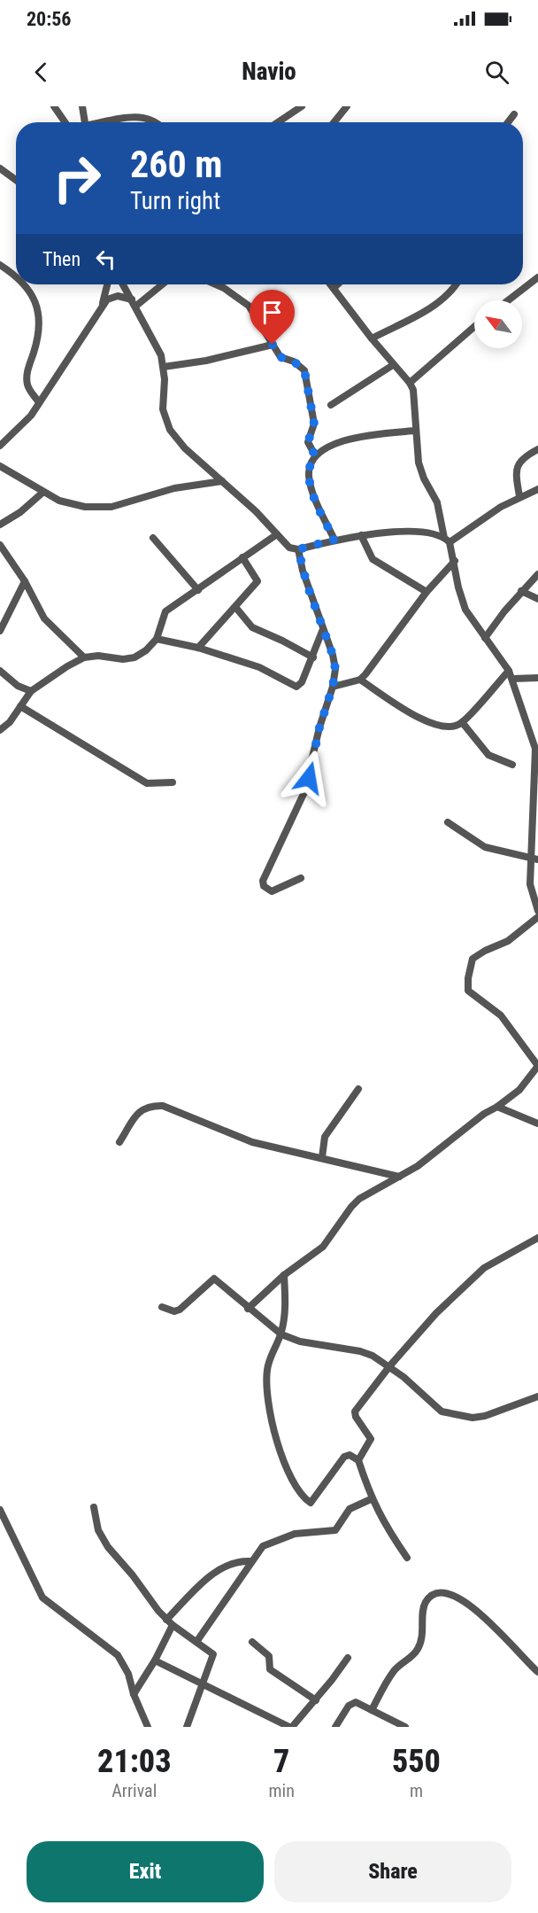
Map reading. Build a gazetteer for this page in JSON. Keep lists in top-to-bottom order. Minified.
{"north":"top left","page":{"status":"20:56","header":"Navio","turn":["260 m","Turn right"],"then":"Then","eta":["21:03","Arrival","7","min","550","m"],"buttons":["Exit","Share"]}}
